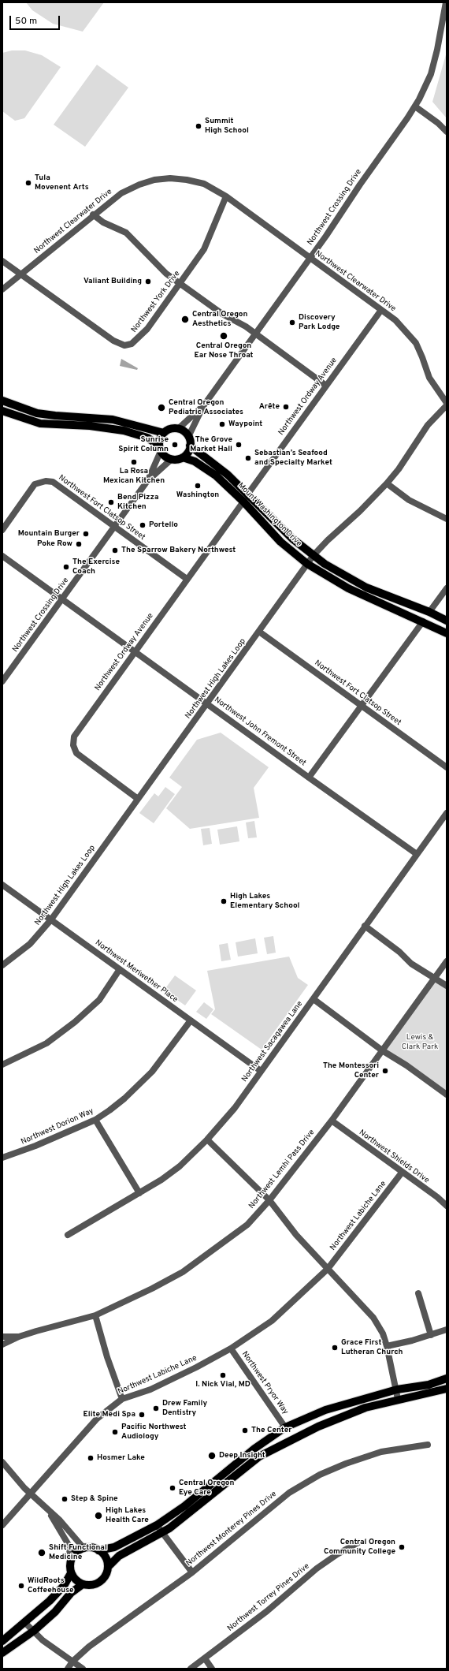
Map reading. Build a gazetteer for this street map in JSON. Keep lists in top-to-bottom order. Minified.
{"streets":{"main road":["Mount Washington Drive"],"street":["Northwest Crossing Drive","Northwest Clearwater Drive","Northwest York Drive","Northwest Ordway Avenue","Northwest Fort Clatsop Street","Northwest High Lakes Loop","Northwest John Fremont Street","Northwest Meriwether Place","Northwest Sacagawea Lane","Northwest Dorion Way","Northwest Shields Drive","Northwest Lemhi Pass Drive","Northwest Labiche Lane","Northwest Pryor Way","Northwest Monterey Pines Drive","Northwest Torrey Pines Drive"]},"crossings":[["Northwest Crossing Drive","Northwest Clearwater Drive"],["Northwest Crossing Drive","Northwest Fort Clatsop Street"],["Northwest Crossing Drive","Mount Washington Drive"],["Northwest Crossing Drive","Northwest John Fremont Street"],["Northwest Clearwater Drive","Northwest York Drive"],["Northwest Clearwater Drive","Northwest Ordway Avenue"],["Northwest Clearwater Drive","Northwest High Lakes Loop"],["Northwest Ordway Avenue","Northwest Fort Clatsop Street"],["Northwest Ordway Avenue","Mount Washington Drive"],["Northwest Ordway Avenue","Northwest High Lakes Loop"],["Northwest Ordway Avenue","Northwest John Fremont Street"],["Northwest Fort Clatsop Street","Northwest High Lakes Loop"],["Mount Washington Drive","Northwest High Lakes Loop"],["Northwest High Lakes Loop","Northwest John Fremont Street"],["Northwest High Lakes Loop","Northwest Meriwether Place"],["Northwest John Fremont Street","Northwest Sacagawea Lane"],["Northwest Meriwether Place","Northwest Sacagawea Lane"],["Northwest Meriwether Place","Northwest Dorion Way"],["Northwest Shields Drive","Northwest Lemhi Pass Drive"],["Northwest Shields Drive","Northwest Labiche Lane"],["Northwest Labiche Lane","Northwest Pryor Way"]],"parks":["Lewis & Clark Park"],"places":["Summit High School","Tula Movenent Arts","Valiant Building","Central Oregon Aesthetics","Discovery Park Lodge","Central Oregon Ear Nose Throat","Arête","Central Oregon Pediatric Associates","Waypoint","Sunrise Spirit Column","The Grove Market Hall","Sebastian’s Seafood and Specialty Market","La Rosa Mexican Kitchen","Washington","Bend Pizza Kitchen","Portello","Mountain Burger","Poke Row","The Sparrow Bakery Northwest","The Exercise Coach","High Lakes Elementary School","The Montessori Center","Grace First Lutheran Church","I. Nick Vial, MD","Drew Family Dentistry","Elite Medi Spa","The Center","Pacific Northwest Audiology","Deep Insight","Hosmer Lake","Central Oregon Eye Care","Step & Spine","High Lakes Health Care","Central Oregon Community College","Shift Functional Medicine","WildRoots Coffeehouse"],"scale_bar":"50 m"}
